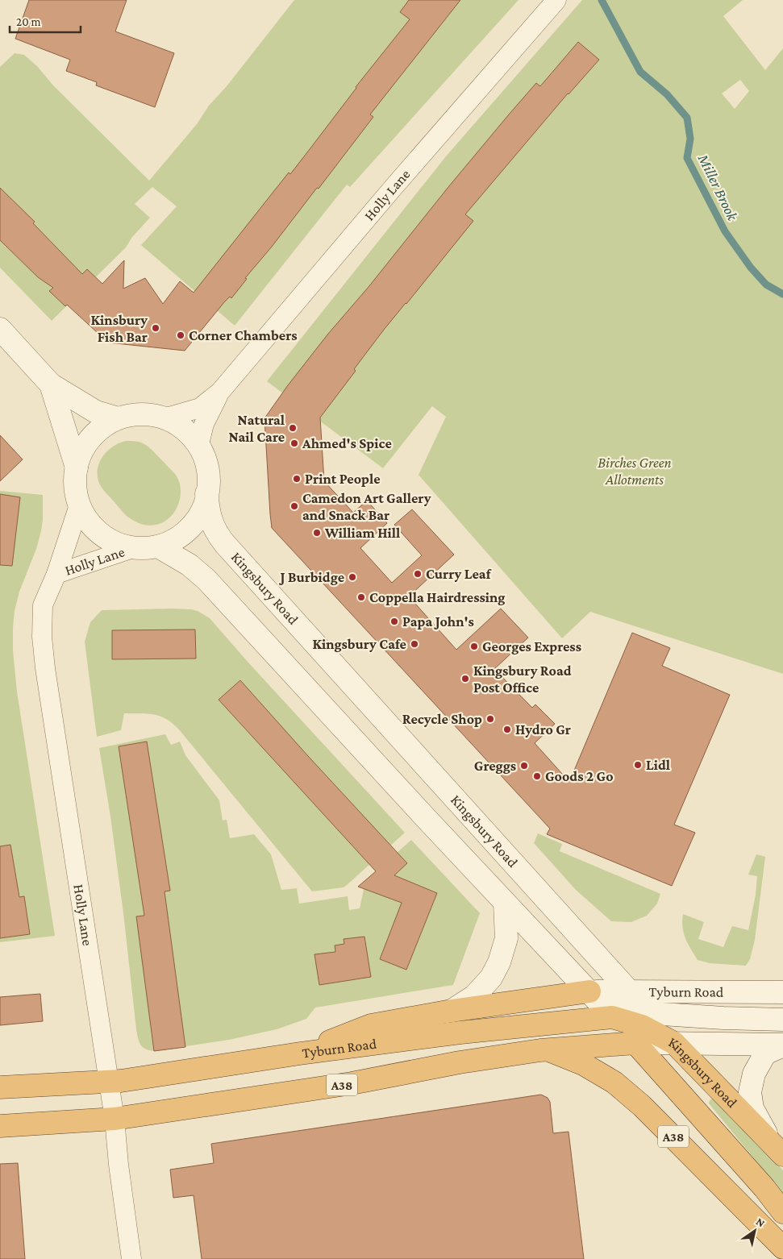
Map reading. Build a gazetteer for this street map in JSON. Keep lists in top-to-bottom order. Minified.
{"streets":{"highway":["Kingsbury Road","Tyburn Road","A38"],"street":["Holly Lane"]},"crossings":[["Holly Lane","Kingsbury Road"],["Holly Lane","Tyburn Road"],["Holly Lane","A38"],["Kingsbury Road","Tyburn Road"],["Tyburn Road","A38"]],"water":["Miller Brook"],"parks":["Birches Green Allotments"],"places":["Kinsbury Fish Bar","Corner Chambers","Natural Nail Care","Ahmed's Spice","Print People","Camedon Art Gallery and Snack Bar","William Hill","Curry Leaf","J Burbidge","Coppella Hairdressing","Papa John's","Kingsbury Cafe","Georges Express","Kingsbury Road Post Office","Recycle Shop","Hydro Gr","Lidl","Greggs","Goods 2 Go"],"scale_bar":"20 m","north":"top right"}
